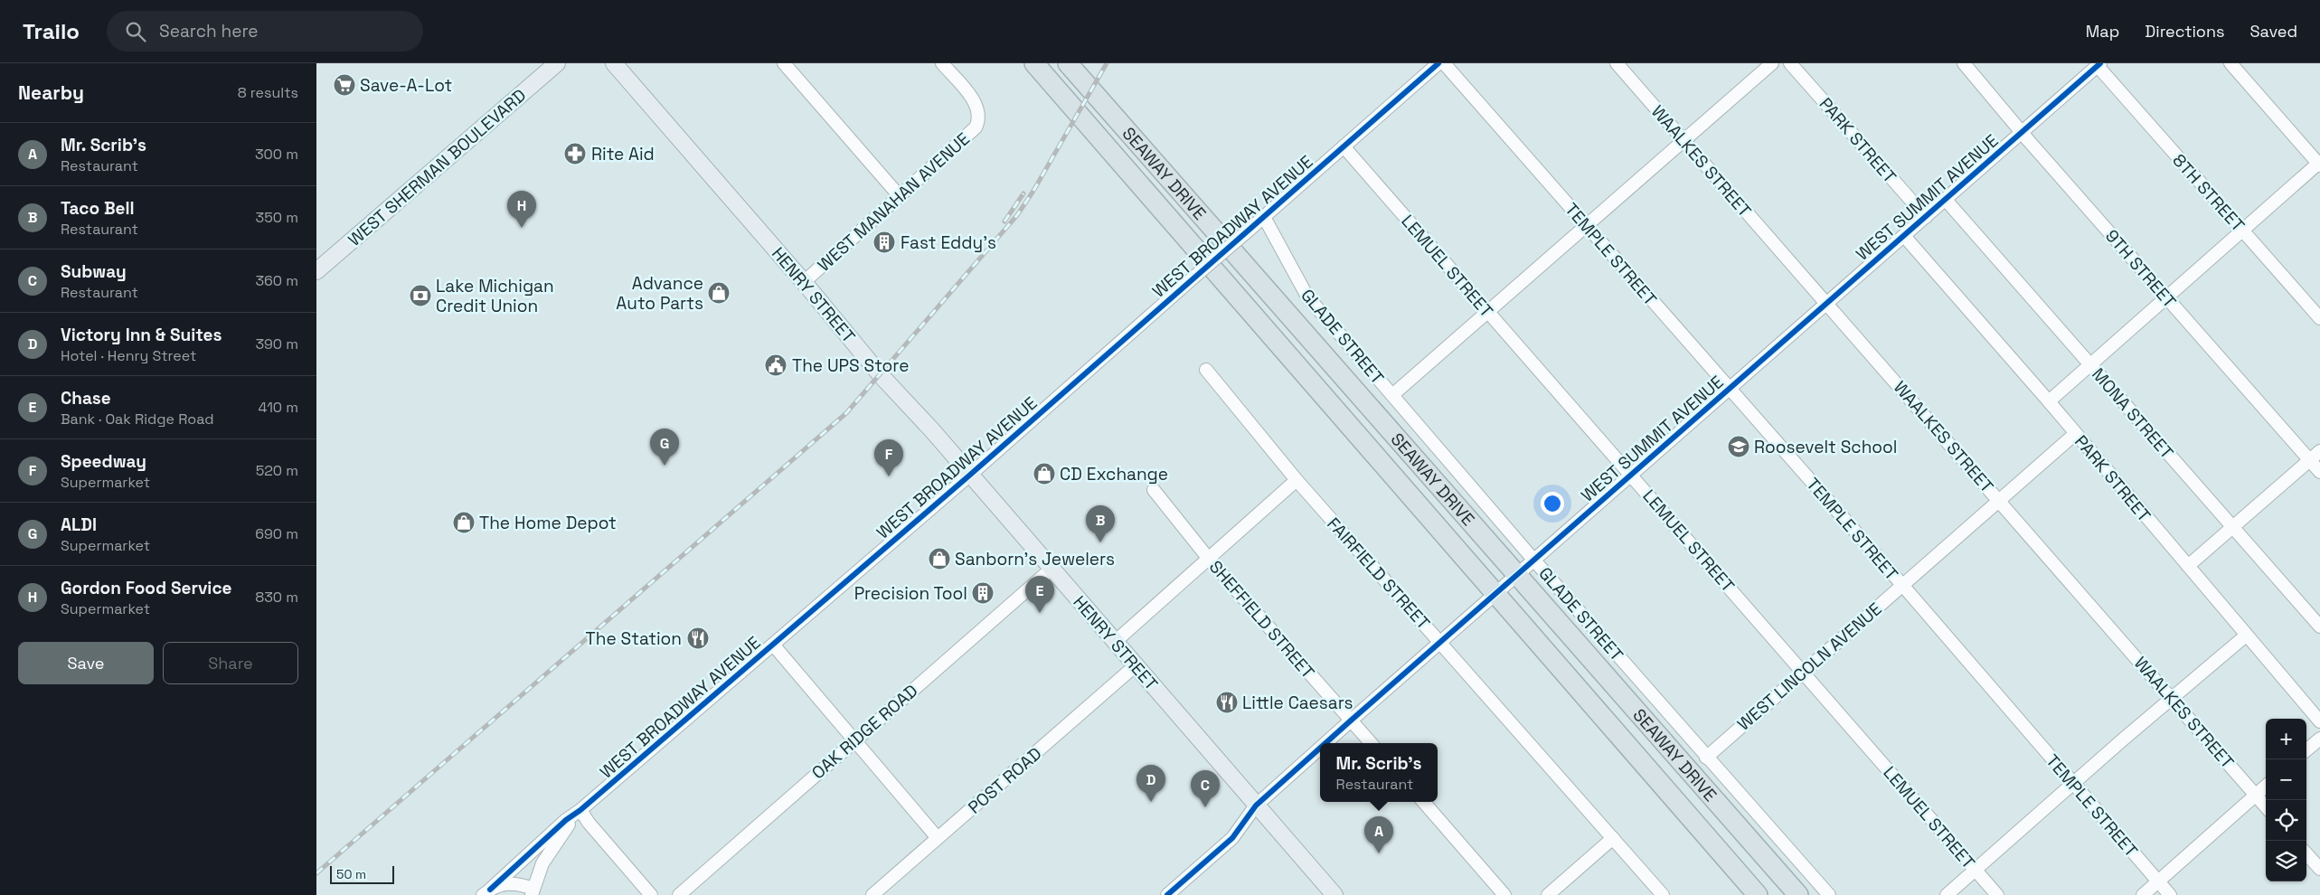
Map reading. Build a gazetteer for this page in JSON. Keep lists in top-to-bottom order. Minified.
{"streets":{"highway":["SEAWAY DRIVE"],"main road":["WEST SHERMAN BOULEVARD","HENRY STREET"],"street":["PARK STREET","WAALKES STREET","8TH STREET","WEST SUMMIT AVENUE","WEST MANAHAN AVENUE","WEST BROADWAY AVENUE","TEMPLE STREET","LEMUEL STREET","9TH STREET","GLADE STREET","MONA STREET","FAIRFIELD STREET","SHEFFIELD STREET","WEST LINCOLN AVENUE","OAK RIDGE ROAD","POST ROAD"]},"crossings":[["PARK STREET","WEST SUMMIT AVENUE"],["PARK STREET","WEST LINCOLN AVENUE"],["WAALKES STREET","WEST SUMMIT AVENUE"],["WAALKES STREET","WEST LINCOLN AVENUE"],["SEAWAY DRIVE","WEST SUMMIT AVENUE"],["8TH STREET","WEST SUMMIT AVENUE"],["WEST SUMMIT AVENUE","TEMPLE STREET"],["WEST SUMMIT AVENUE","LEMUEL STREET"],["WEST SUMMIT AVENUE","9TH STREET"],["WEST SUMMIT AVENUE","HENRY STREET"],["WEST SUMMIT AVENUE","GLADE STREET"],["WEST SUMMIT AVENUE","MONA STREET"],["WEST SUMMIT AVENUE","FAIRFIELD STREET"],["WEST SUMMIT AVENUE","SHEFFIELD STREET"],["WEST MANAHAN AVENUE","HENRY STREET"],["WEST BROADWAY AVENUE","LEMUEL STREET"],["WEST BROADWAY AVENUE","HENRY STREET"],["WEST BROADWAY AVENUE","GLADE STREET"],["TEMPLE STREET","WEST LINCOLN AVENUE"],["LEMUEL STREET","WEST LINCOLN AVENUE"],["HENRY STREET","OAK RIDGE ROAD"],["HENRY STREET","POST ROAD"],["GLADE STREET","WEST LINCOLN AVENUE"]],"places":{"supermarket":["Save-A-Lot"],"pharmacy":["Rite Aid"],"building":["Fast Eddy's","Precision Tool"],"shop":["Advance Auto Parts","CD Exchange","The Home Depot","Sanborn's Jewelers"],"bank":["Lake Michigan Credit Union"],"public building":["The UPS Store"],"school or university":["Roosevelt School"],"restaurant":["The Station","Little Caesars"]},"scale_bar":"50 m","page":{"header":"Trailo","search":"Search here","nav":["Map","Directions","Saved"],"heading":["Nearby","8 results"],"list":[{"mark":"A","name":"Mr. Scrib's","note":"Restaurant","value":"300 m"},{"mark":"B","name":"Taco Bell","note":"Restaurant","value":"350 m"},{"mark":"C","name":"Subway","note":"Restaurant","value":"360 m"},{"mark":"D","name":"Victory Inn & Suites","note":"Hotel · Henry Street","value":"390 m"},{"mark":"E","name":"Chase","note":"Bank · Oak Ridge Road","value":"410 m"},{"mark":"F","name":"Speedway","note":"Supermarket","value":"520 m"},{"mark":"G","name":"ALDI","note":"Supermarket","value":"690 m"},{"mark":"H","name":"Gordon Food Service","note":"Supermarket","value":"830 m"}],"pins":["H","G","F","B","E","D","C","A"],"buttons":["Save","Share"],"map_buttons":["+","−"],"popup":["Mr. Scrib's","Restaurant"],"scale":"50 m"}}
